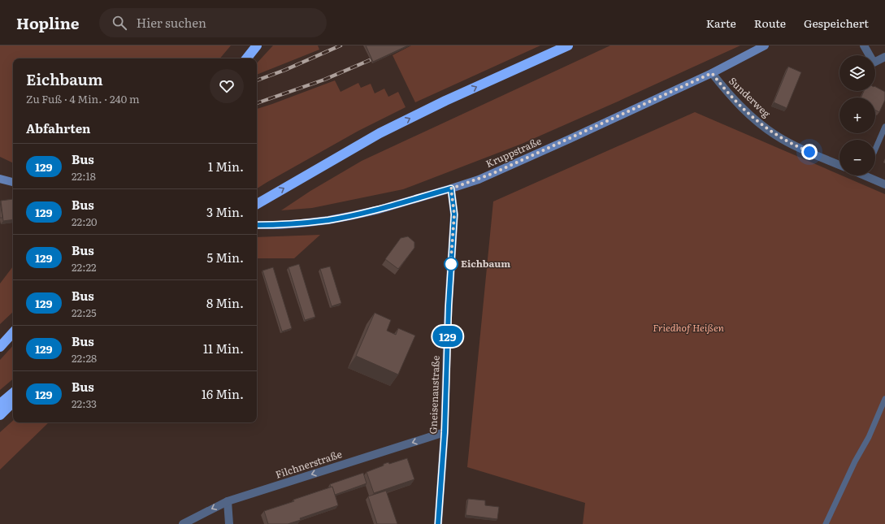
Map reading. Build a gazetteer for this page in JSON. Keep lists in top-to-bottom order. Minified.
{"streets":{"street":["Sunderweg","Kruppstraße","Gneisenaustraße","Filchnerstraße"]},"crossings":[["Sunderweg","Kruppstraße"],["Kruppstraße","Gneisenaustraße"],["Gneisenaustraße","Filchnerstraße"]],"one_way":["Filchnerstraße"],"parks":["Friedhof Heißen"],"places":["Eichbaum"],"lines":["bus line 129"],"page":{"header":"Hopline","search":"Hier suchen","nav":["Karte","Route","Gespeichert"],"on_map":"129","map_buttons":["+","−"],"heading":[["Eichbaum","Zu Fuß · 4 Min. · 240 m"],"Abfahrten"],"list":[{"mark":"129","name":"Bus","note":"22:18","value":"1 Min."},{"mark":"129","name":"Bus","note":"22:20","value":"3 Min."},{"mark":"129","name":"Bus","note":"22:22","value":"5 Min."},{"mark":"129","name":"Bus","note":"22:25","value":"8 Min."},{"mark":"129","name":"Bus","note":"22:28","value":"11 Min."},{"mark":"129","name":"Bus","note":"22:33","value":"16 Min."}]}}
